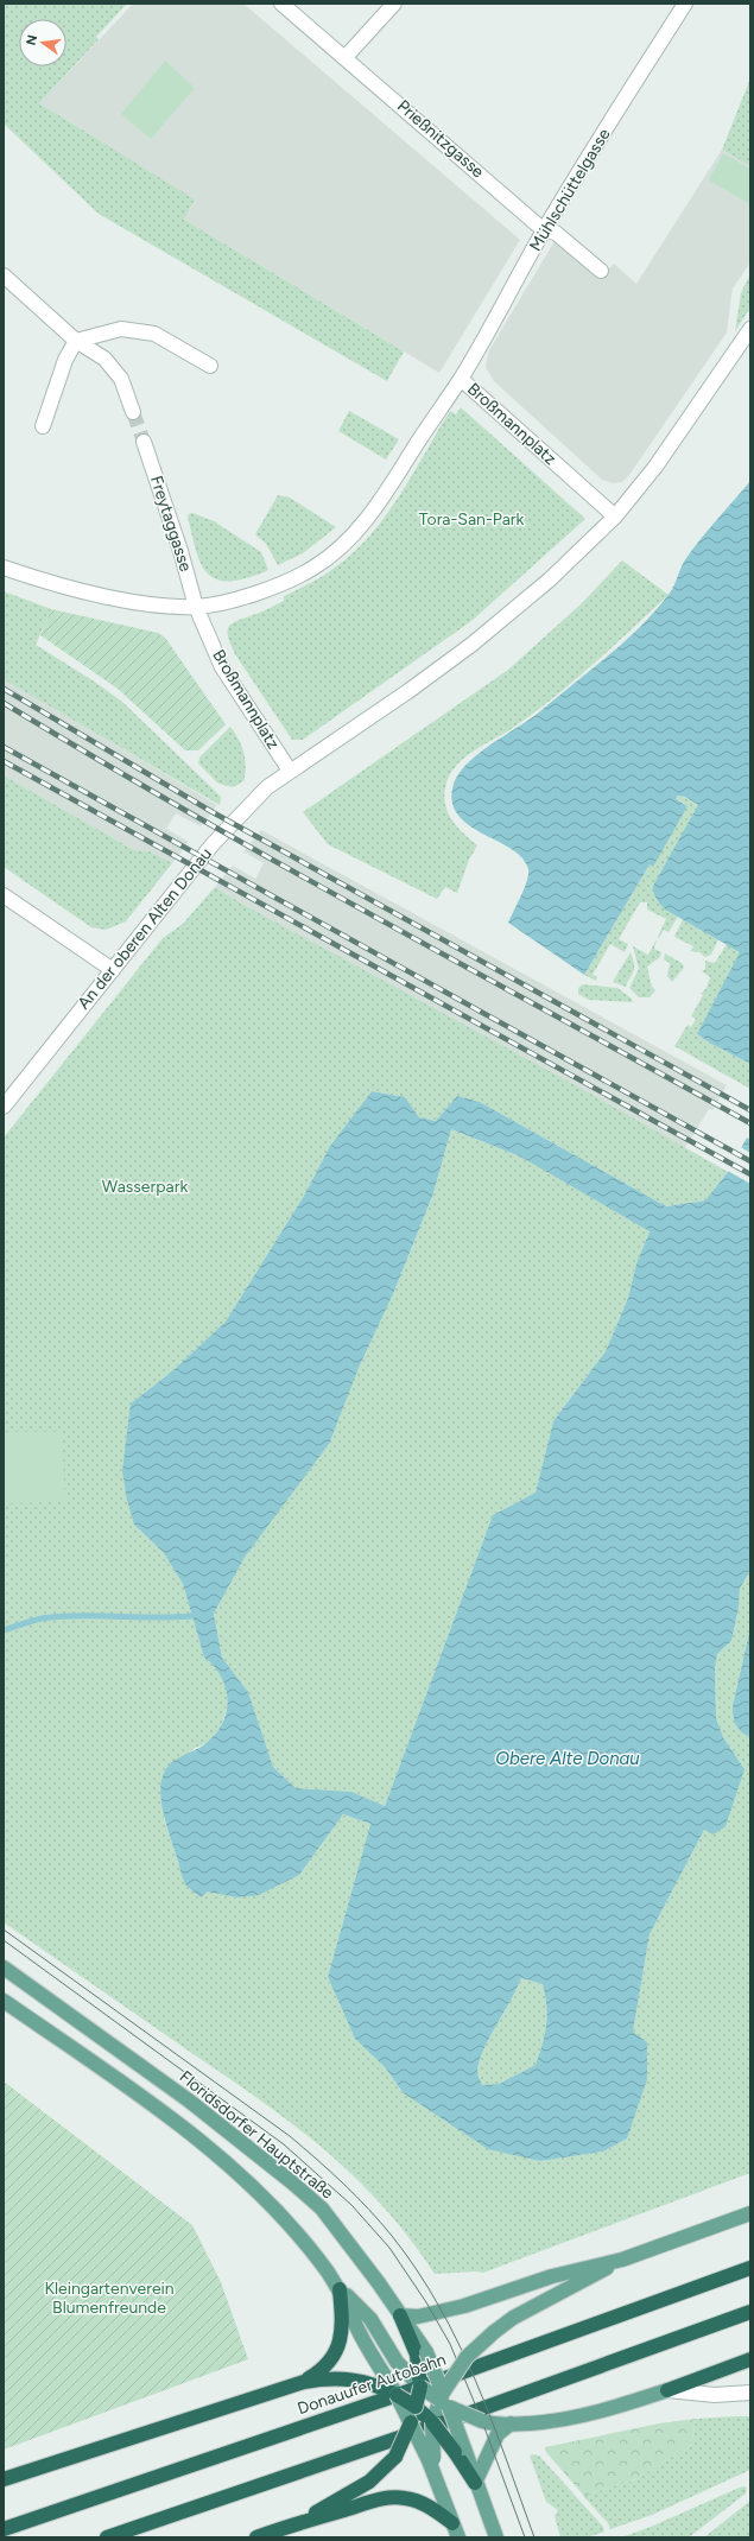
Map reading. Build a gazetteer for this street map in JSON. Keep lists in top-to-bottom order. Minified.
{"streets":{"highway":["Donauufer Autobahn"],"main road":["Floridsdorfer Hauptstraße"],"street":["Prießnitzgasse","Mühlschüttelgasse","Broßmannplatz","Freytaggasse","An der oberen Alten Donau"]},"crossings":[["Prießnitzgasse","Mühlschüttelgasse"],["Mühlschüttelgasse","Broßmannplatz"],["Broßmannplatz","Freytaggasse"],["Broßmannplatz","An der oberen Alten Donau"]],"water":["Obere Alte Donau"],"parks":["Tora-San-Park","Wasserpark","Kleingartenverein Blumenfreunde"],"north":"left"}
